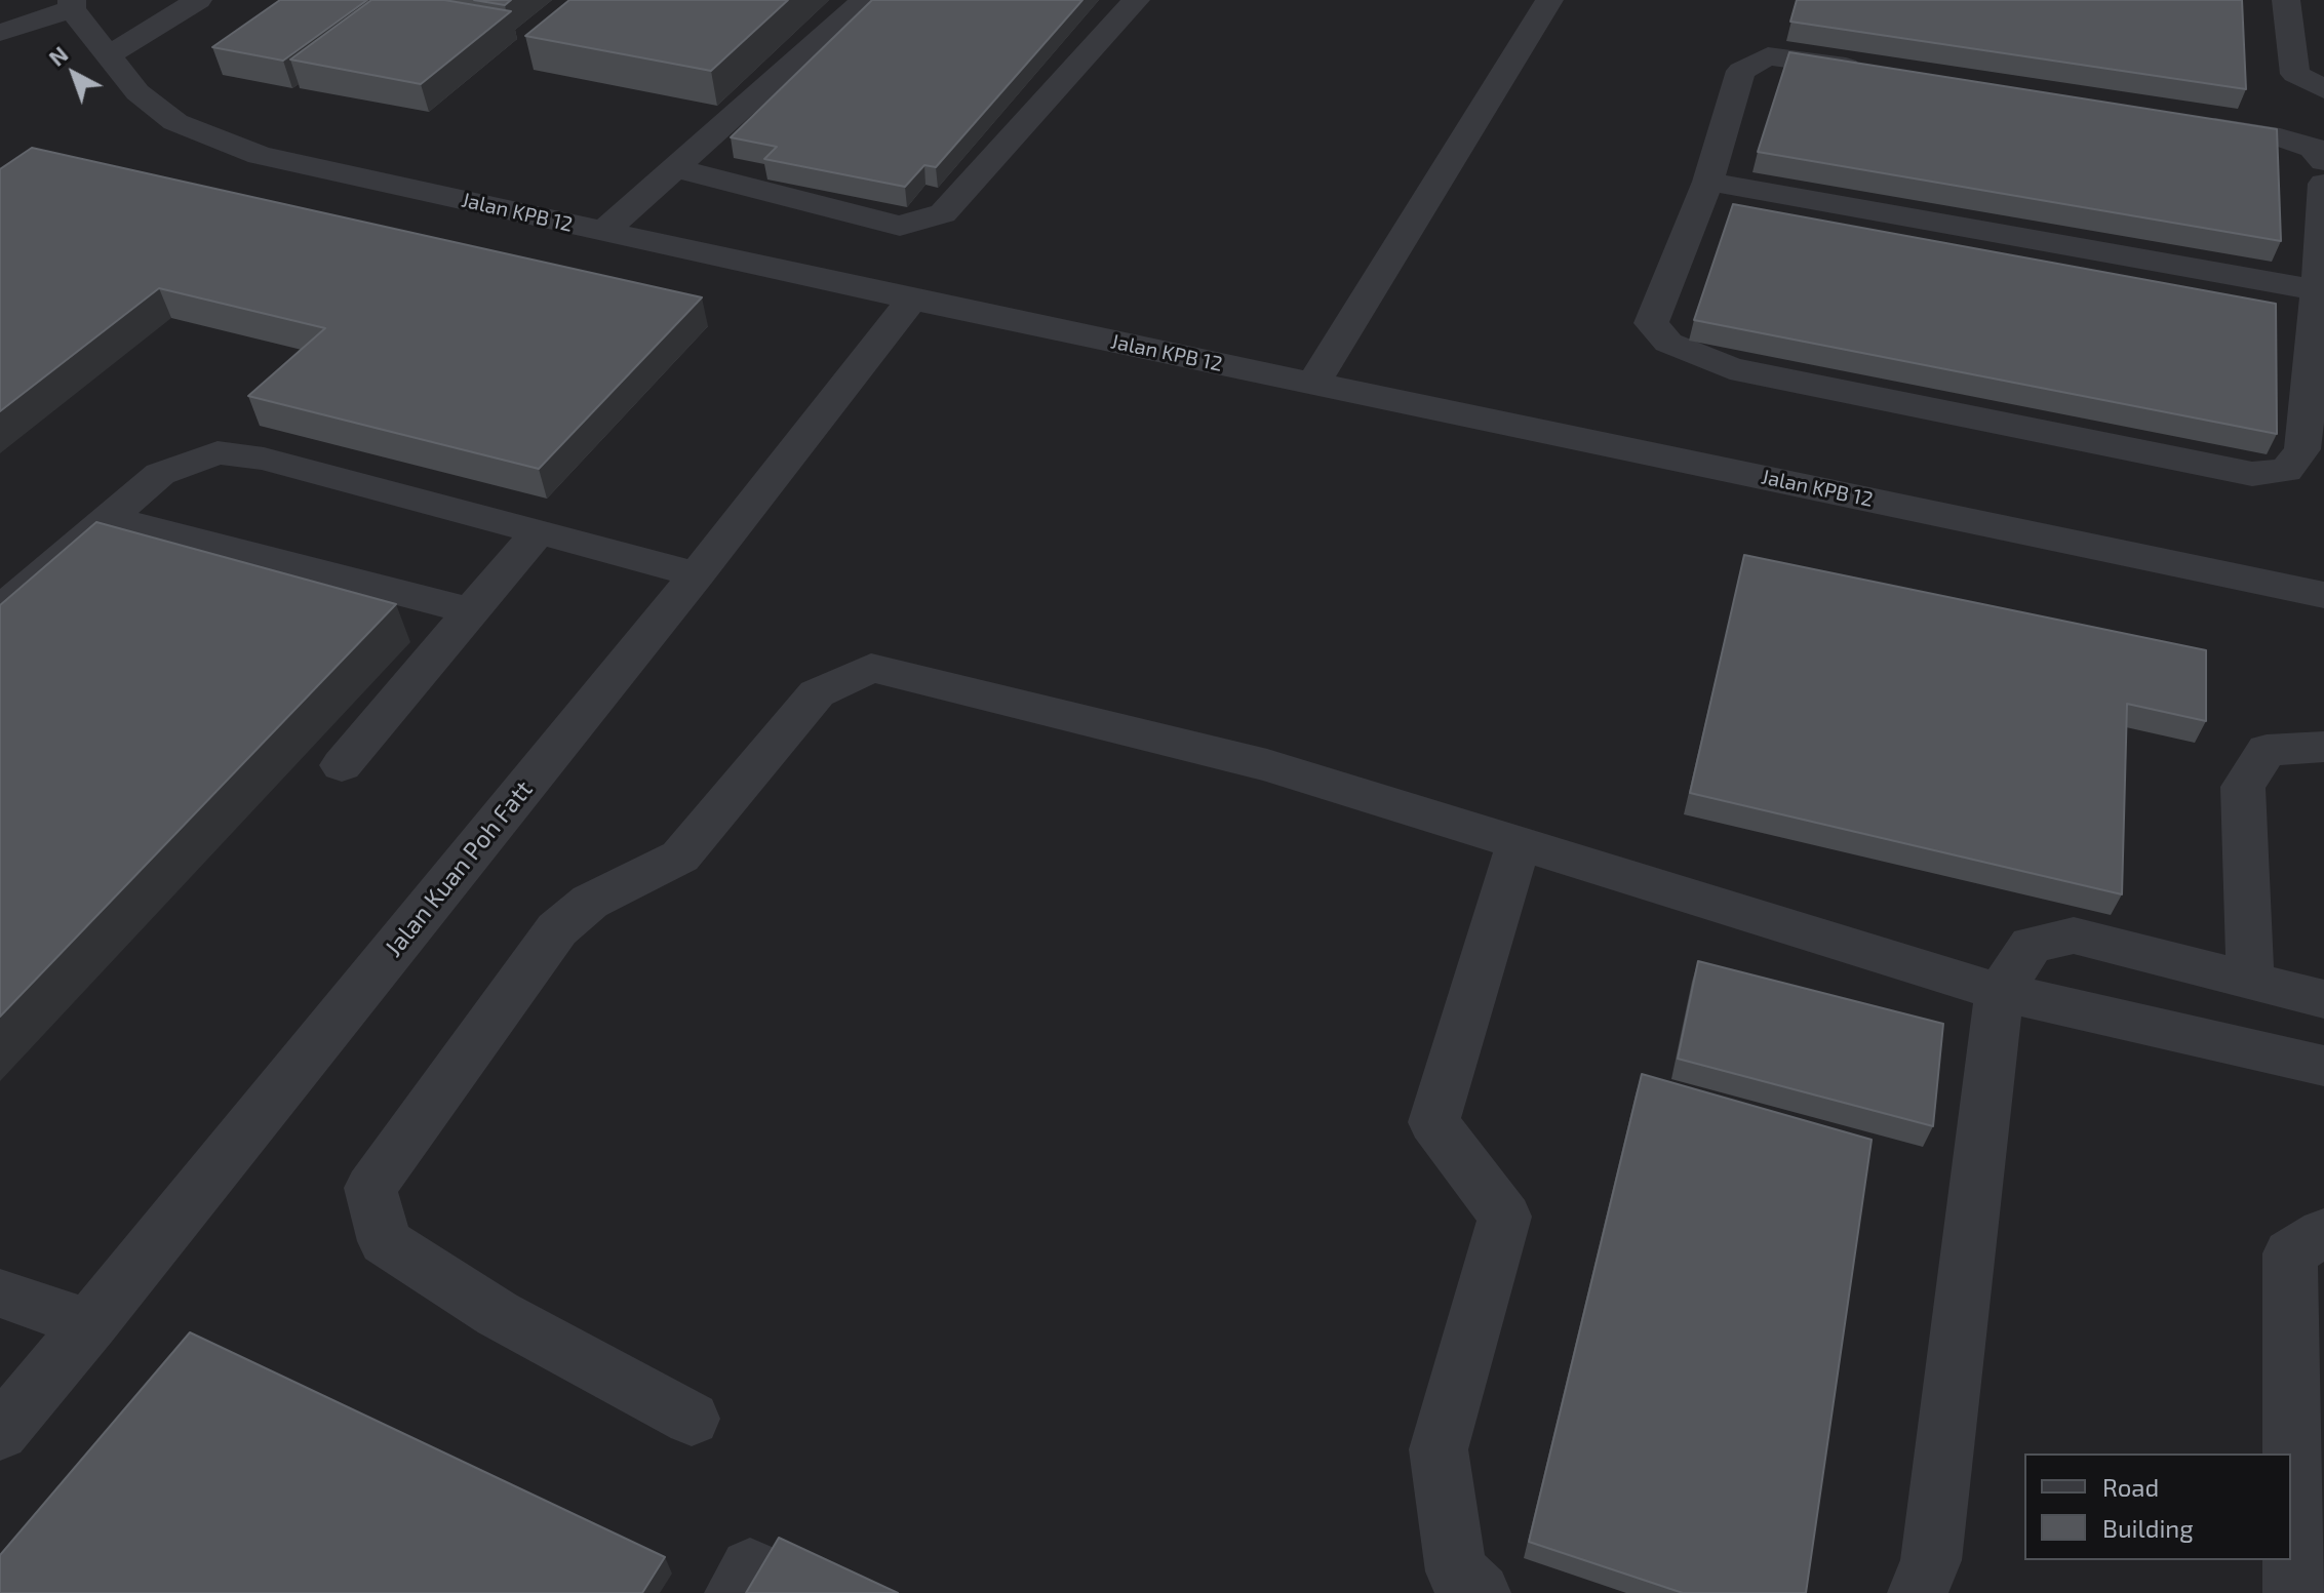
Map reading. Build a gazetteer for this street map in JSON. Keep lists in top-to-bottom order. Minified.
{"streets":{"street":["Jalan KPB 12","Jalan Kuan Poh Fatt"]},"crossings":[["Jalan KPB 12","Jalan Kuan Poh Fatt"]],"legend":["Road","Building"],"north":"top left"}
